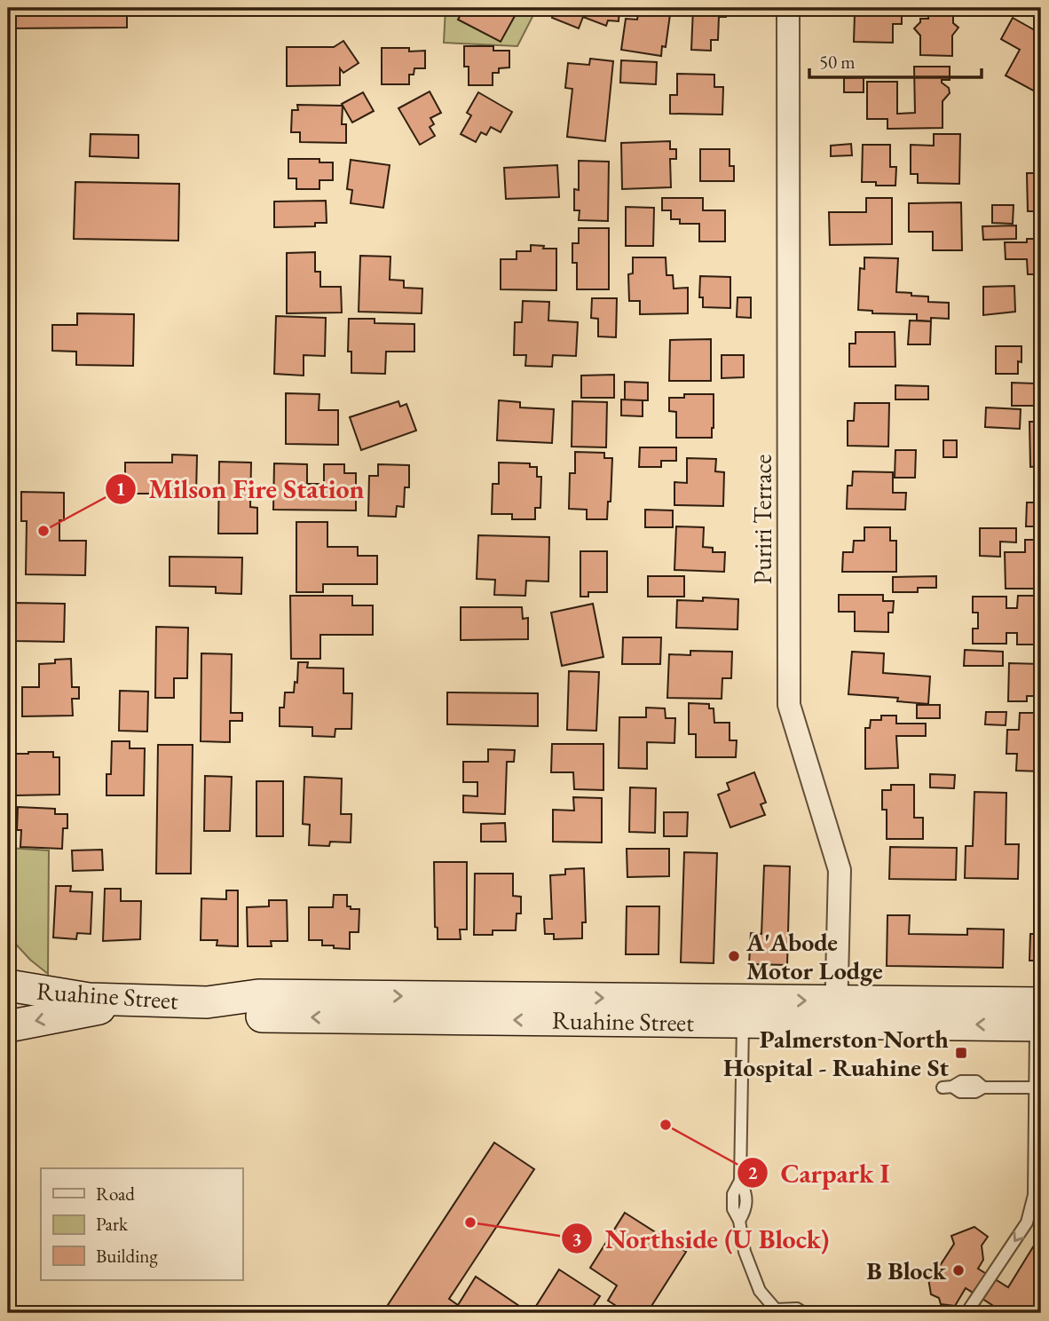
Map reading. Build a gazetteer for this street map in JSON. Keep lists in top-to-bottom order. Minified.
{"streets":{"main road":["Ruahine Street"],"street":["Puriri Terrace"]},"crossings":[["Puriri Terrace","Ruahine Street"]],"places":{"other":["Milson Fire Station","A'Abode Motor Lodge","Carpark I","Northside (U Block)","B Block"],"transit":["Palmerston North Hospital - Ruahine St"]},"legend":["Road","Park","Building"],"scale_bar":"50 m"}
